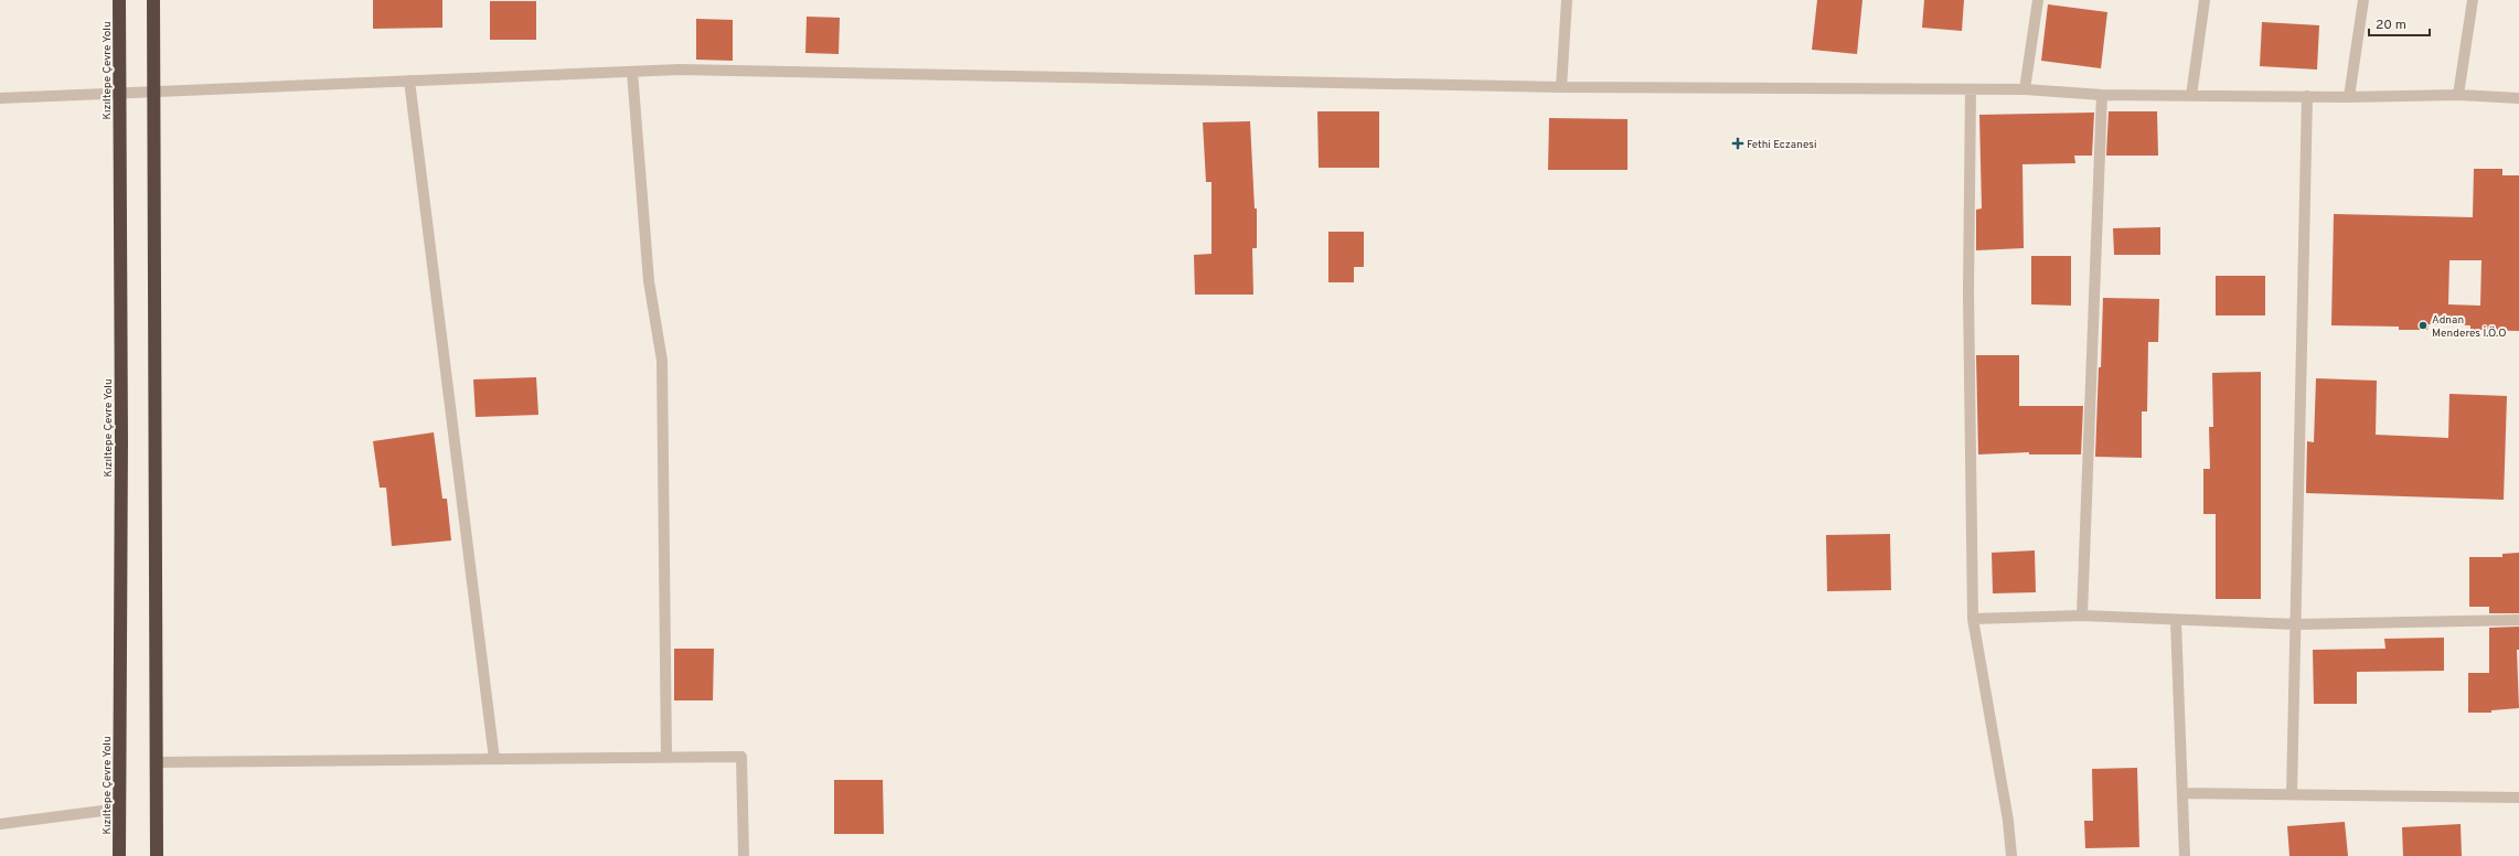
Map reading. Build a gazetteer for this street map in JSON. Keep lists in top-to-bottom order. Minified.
{"streets":{"highway":["Kızıltepe Çevre Yolu"]},"places":{"health":["Fethi Eczanesi"],"other":["Adnan Menderes İ.Ö.O"]},"scale_bar":"20 m"}
